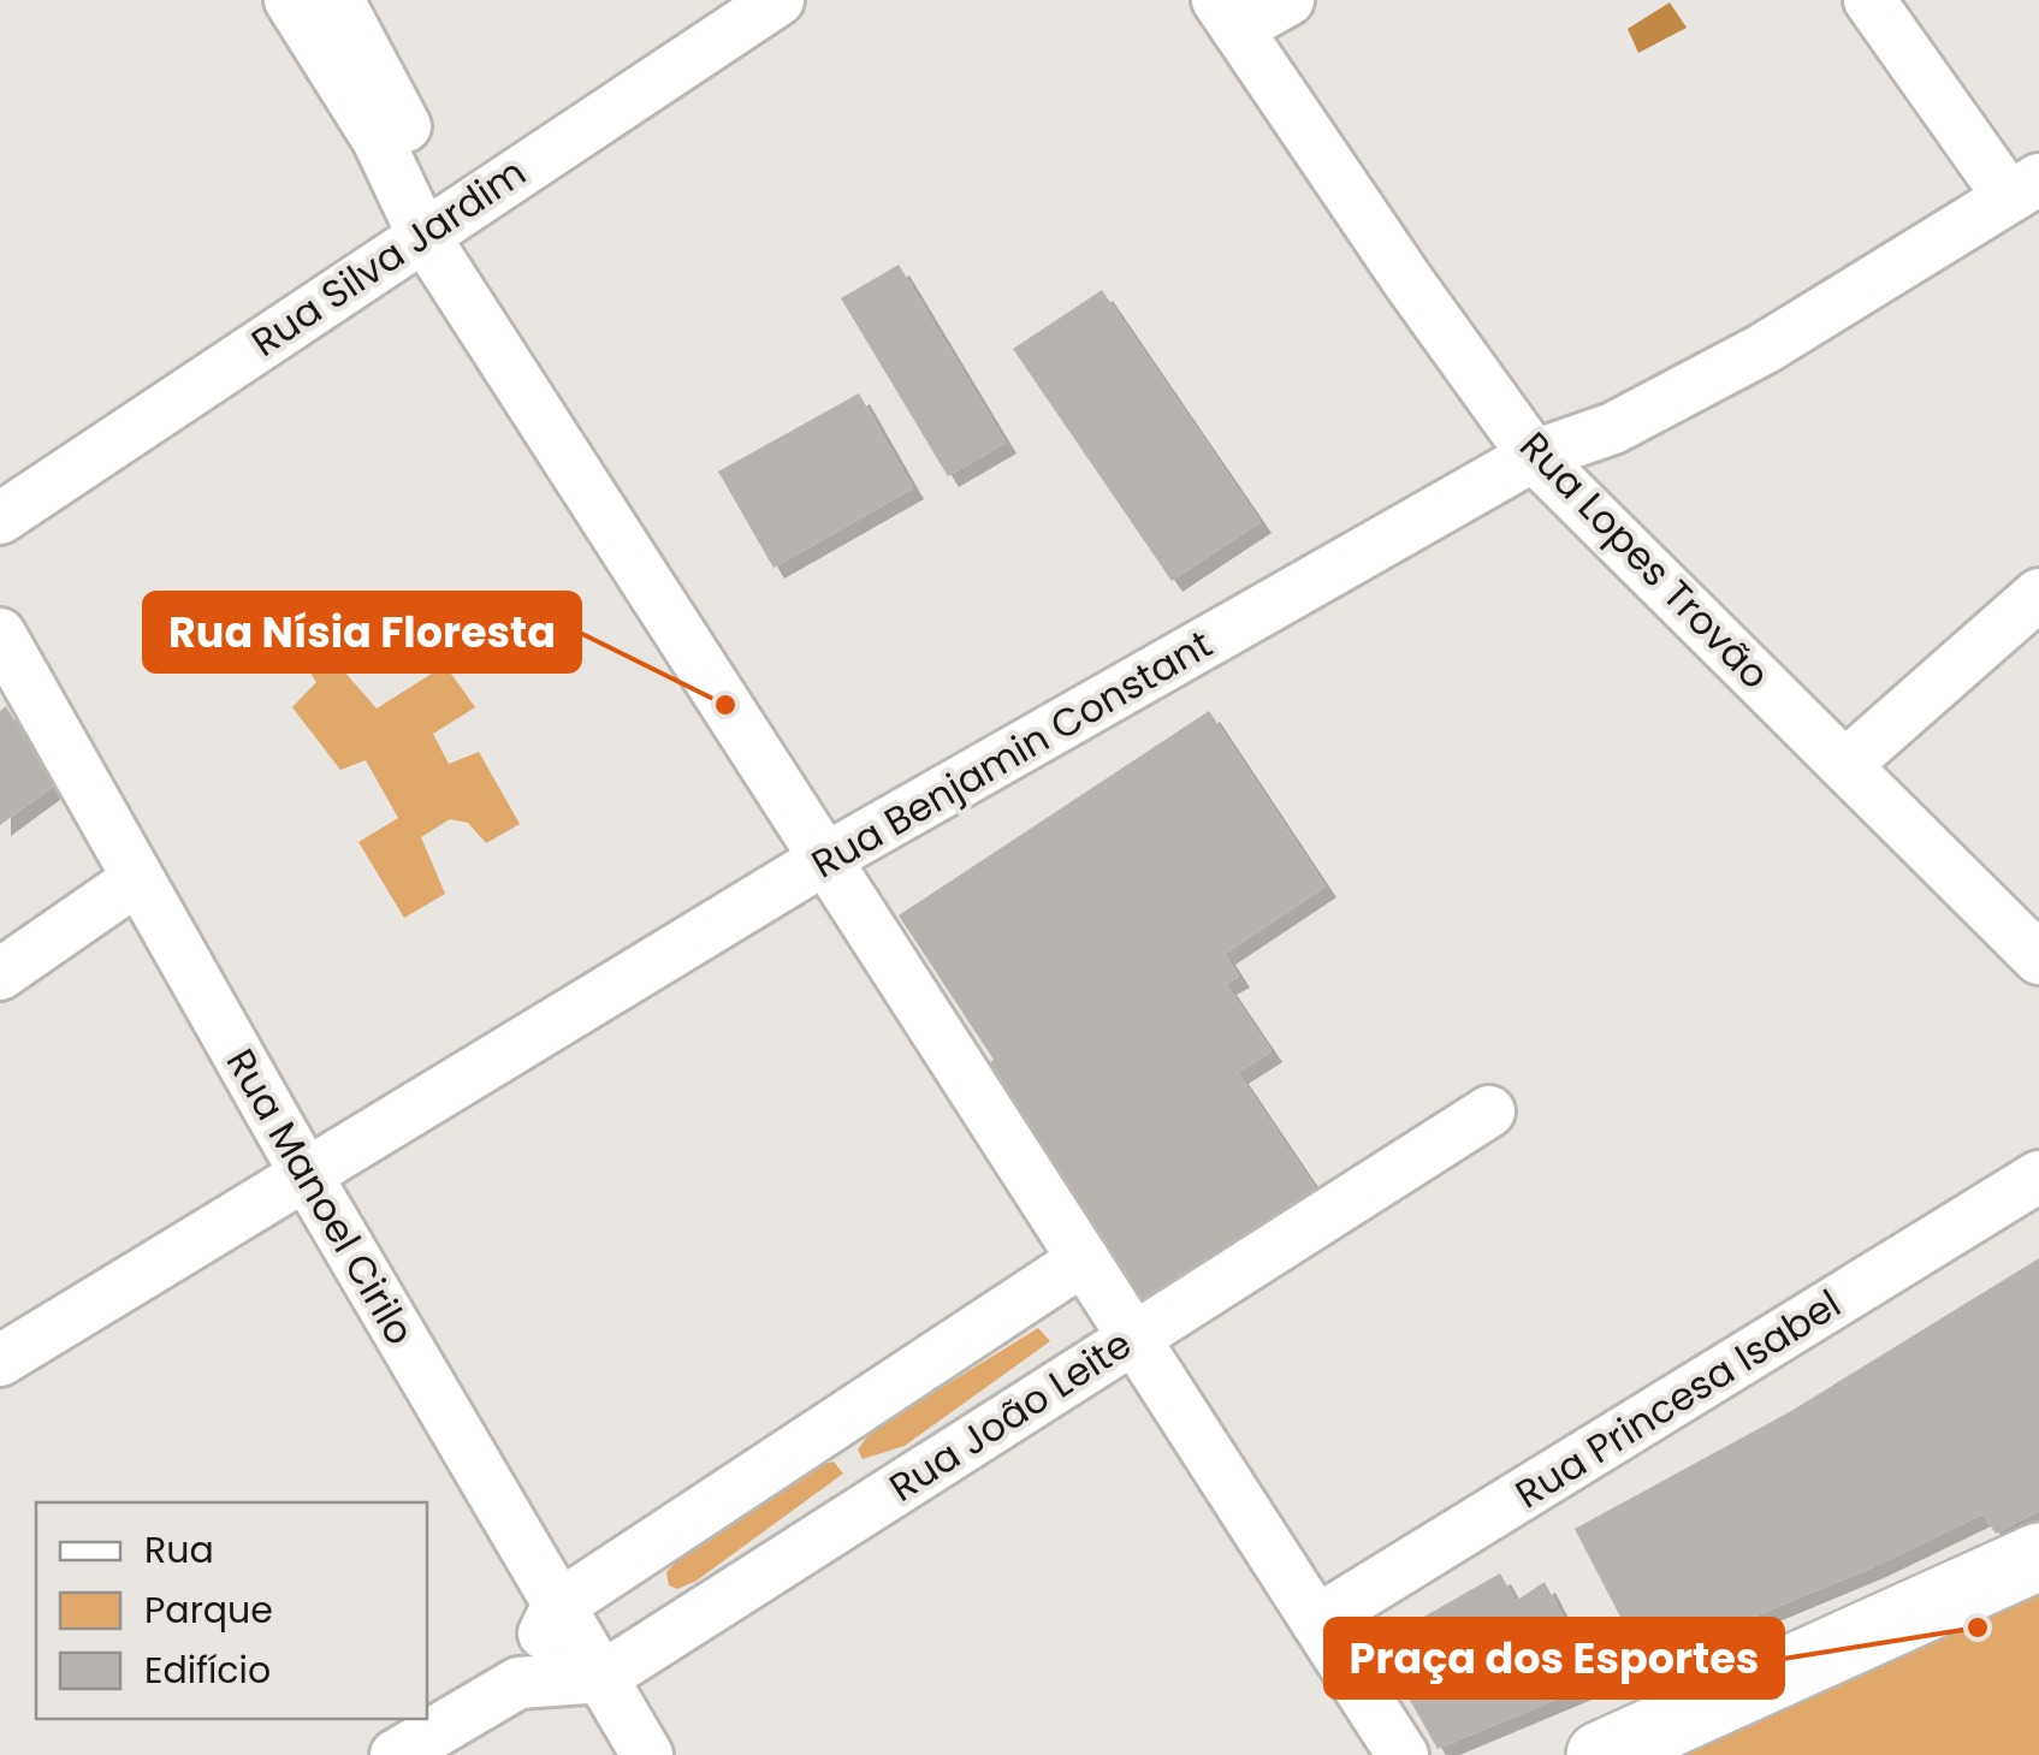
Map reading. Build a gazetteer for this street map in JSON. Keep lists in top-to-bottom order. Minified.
{"streets":{"street":["Rua Silva Jardim","Rua Lopes Trovão","Rua Benjamin Constant","Rua Manoel Cirilo","Rua Princesa Isabel","Rua João Leite"]},"crossings":[["Rua Lopes Trovão","Rua Benjamin Constant"],["Rua Benjamin Constant","Rua Manoel Cirilo"],["Rua Manoel Cirilo","Rua João Leite"]],"places":["Rua Nísia Floresta","Praça dos Esportes"],"legend":["Rua","Parque","Edifício"]}
